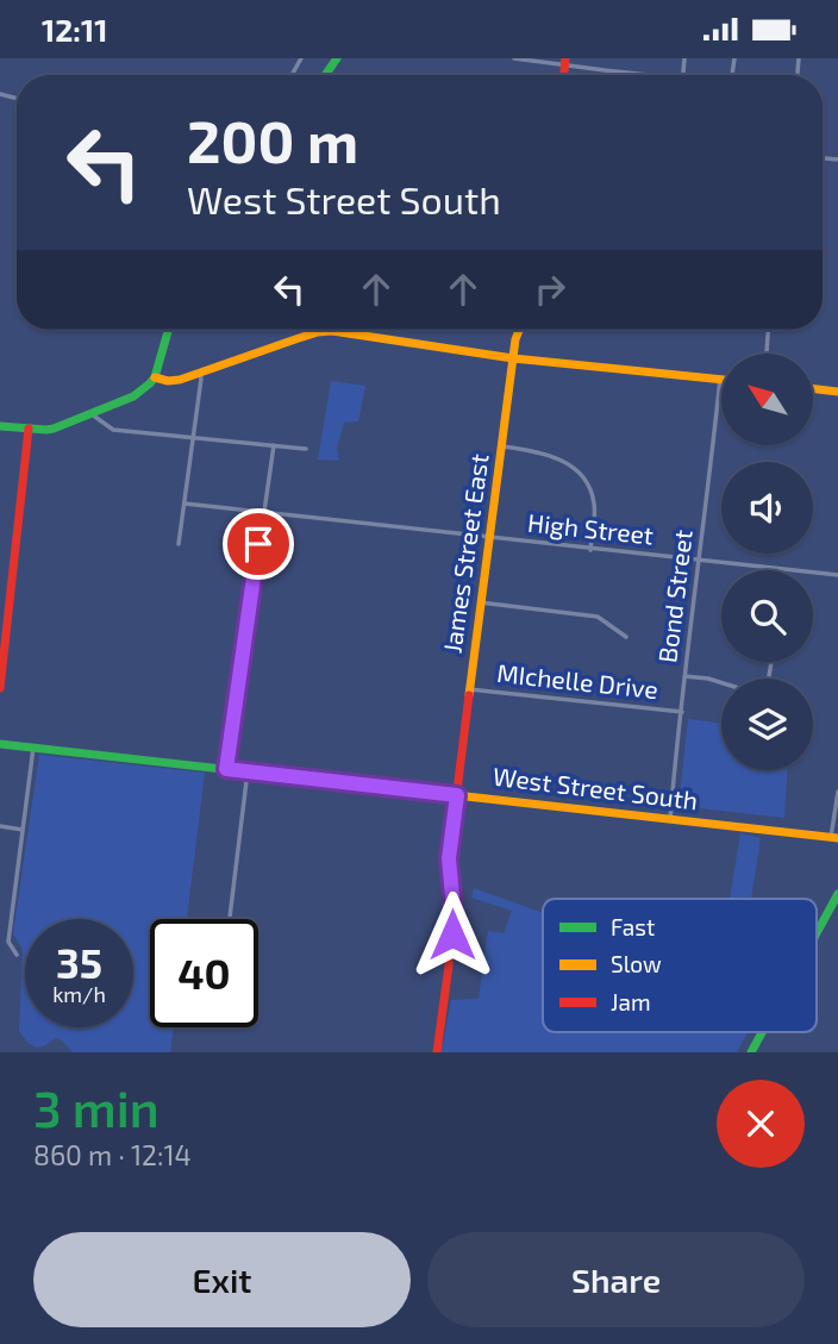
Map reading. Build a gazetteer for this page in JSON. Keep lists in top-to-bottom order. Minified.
{"streets":{"main road":["James Street East","West Street South"],"street":["High Street","Bond Street","MIchelle Drive"]},"crossings":[["High Street","James Street East"],["High Street","Bond Street"],["James Street East","MIchelle Drive"],["James Street East","West Street South"],["Bond Street","MIchelle Drive"],["Bond Street","West Street South"]],"legend":["Fast","Slow","Jam"],"north":"top left","page":{"status":"12:11","turn":["200 m","West Street South"],"speed":"35 km/h","limit":"40","heading":["3 min","860 m · 12:14"],"buttons":["Exit","Share"]}}
